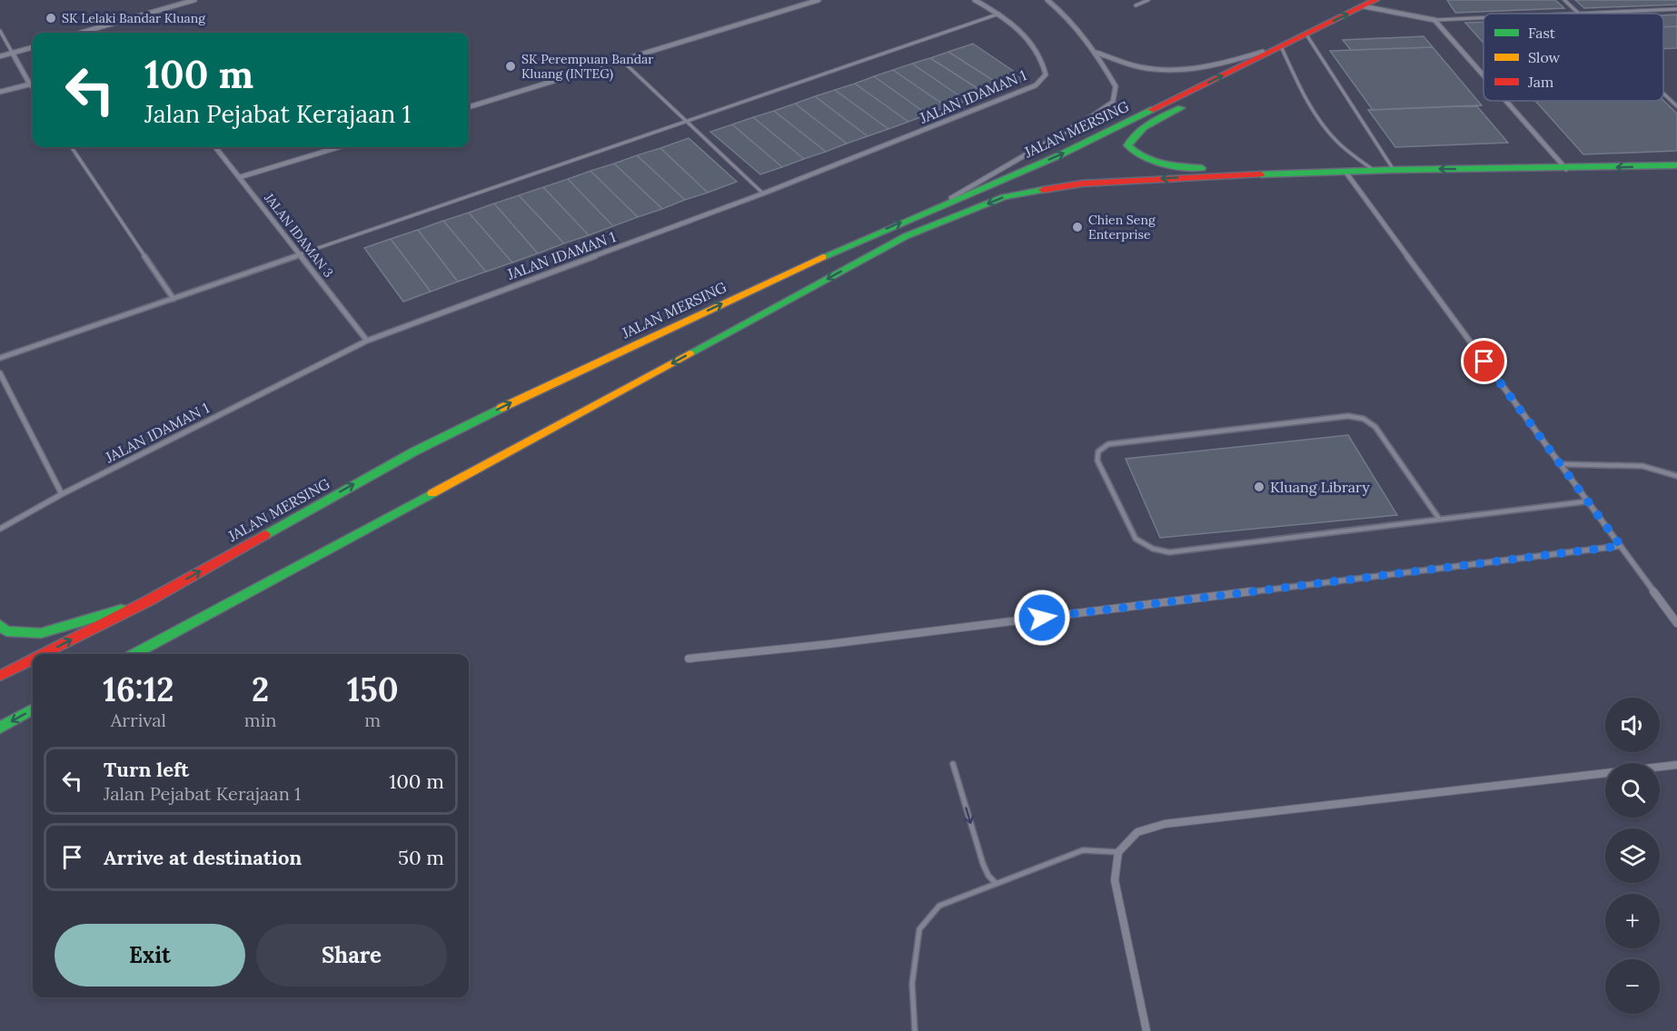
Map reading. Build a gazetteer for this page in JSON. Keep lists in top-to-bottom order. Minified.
{"streets":{"main road":["JALAN MERSING"],"street":["JALAN IDAMAN 1","JALAN IDAMAN 3"]},"crossings":[["JALAN IDAMAN 1","JALAN IDAMAN 3"]],"places":["SK Lelaki Bandar Kluang","SK Perempuan Bandar Kluang (INTEG)","Chien Seng Enterprise","Kluang Library"],"legend":["Fast","Slow","Jam"],"page":{"turn":["100 m","Jalan Pejabat Kerajaan 1"],"eta":["16:12","Arrival","2","min","150","m"],"map_buttons":["+","−"],"list":[{"name":"Turn left","note":"Jalan Pejabat Kerajaan 1","value":"100 m"},{"name":"Arrive at destination","value":"50 m"}],"buttons":["Exit","Share"]}}
